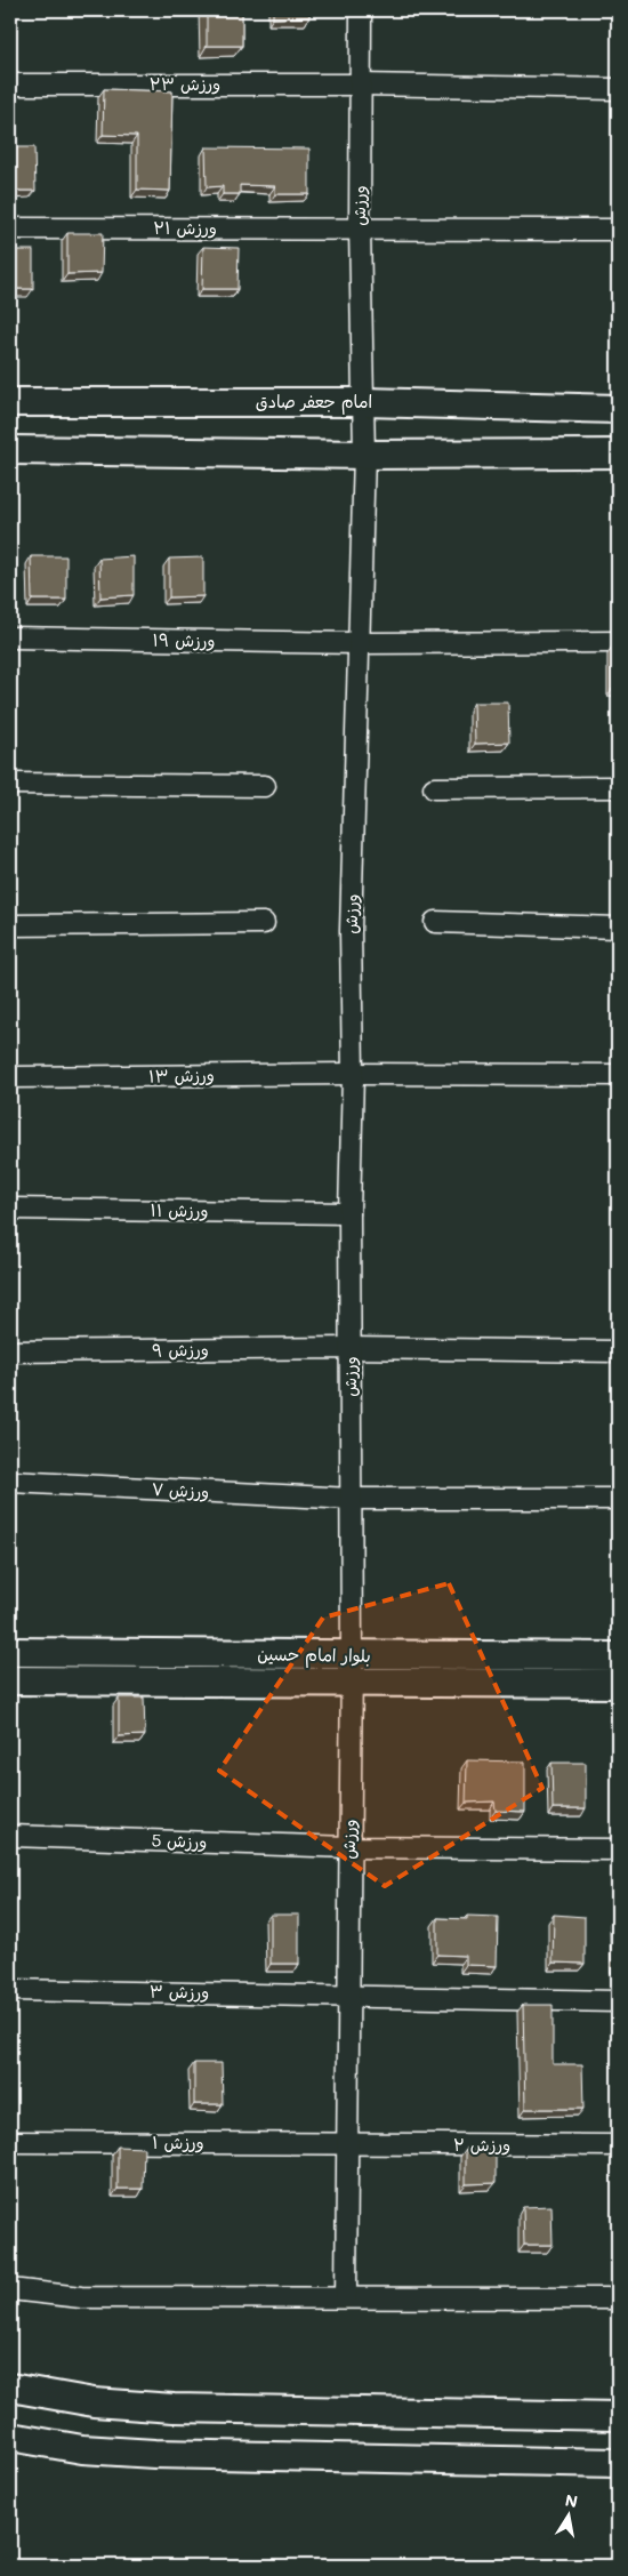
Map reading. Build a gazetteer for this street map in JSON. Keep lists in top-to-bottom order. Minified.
{"streets":{"main road":["امام جعفر صادق","بلوار امام حسین"],"street":["ورزش ۲۳","ورزش","ورزش ۲۱","ورزش ۱۹","ورزش ۱۳","ورزش ۱۱","ورزش ۹","ورزش ۷","ورزش 5","ورزش ۳","ورزش ۱","ورزش ۲"]},"crossings":[["ورزش ۲۳","ورزش"],["ورزش","ورزش ۲۱"],["ورزش","امام جعفر صادق"],["ورزش","ورزش ۱۹"],["ورزش","ورزش ۱۳"],["ورزش","ورزش ۱۱"],["ورزش","ورزش ۹"],["ورزش","ورزش ۷"],["ورزش","بلوار امام حسین"],["ورزش","ورزش 5"],["ورزش","ورزش ۳"],["ورزش","ورزش ۱"],["ورزش","ورزش ۲"],["ورزش ۱","ورزش ۲"]],"north":"top"}
